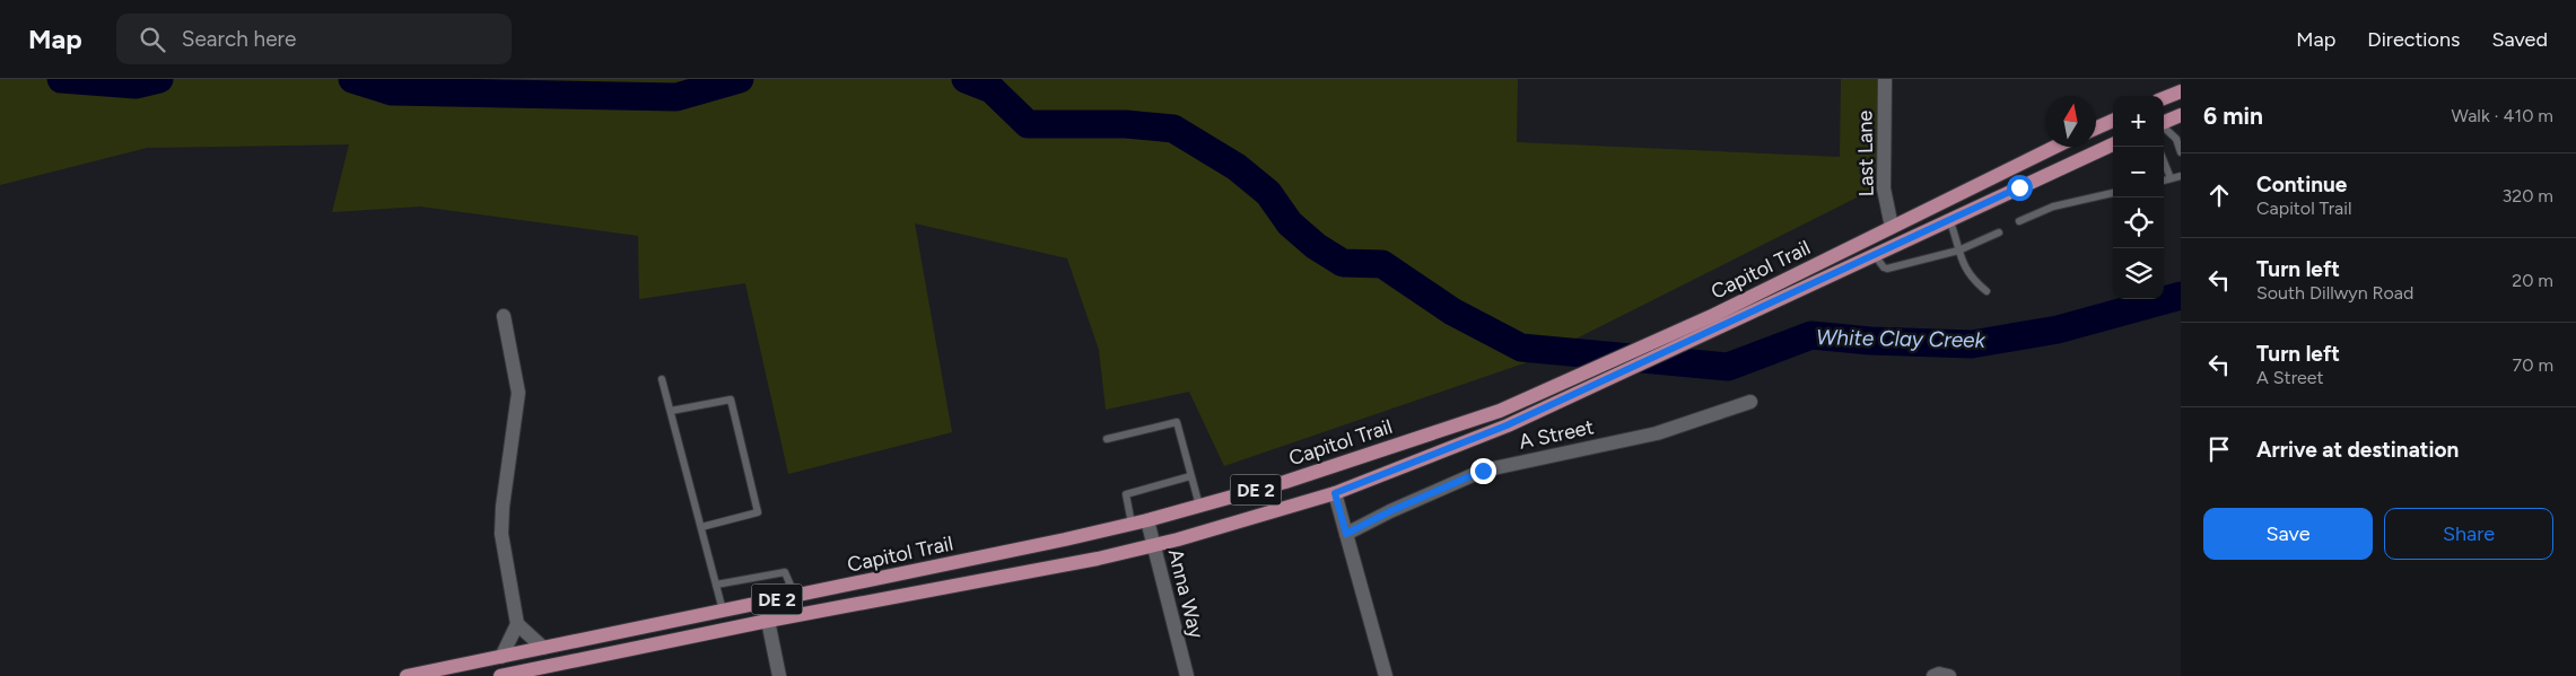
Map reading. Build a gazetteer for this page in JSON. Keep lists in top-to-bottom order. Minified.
{"streets":{"main road":["Capitol Trail","DE 2"],"street":["Last Lane","A Street","Anna Way"]},"crossings":[["Last Lane","Capitol Trail"],["Capitol Trail","Anna Way"]],"water":["White Clay Creek"],"north":"top","page":{"header":"Map","search":"Search here","nav":["Map","Directions","Saved"],"heading":["6 min","Walk · 410 m"],"map_buttons":["+","−"],"list":[["Continue","Capitol Trail","320 m"],["Turn left","South Dillwyn Road","20 m"],["Turn left","A Street","70 m"],"Arrive at destination"],"buttons":["Save","Share"]}}
